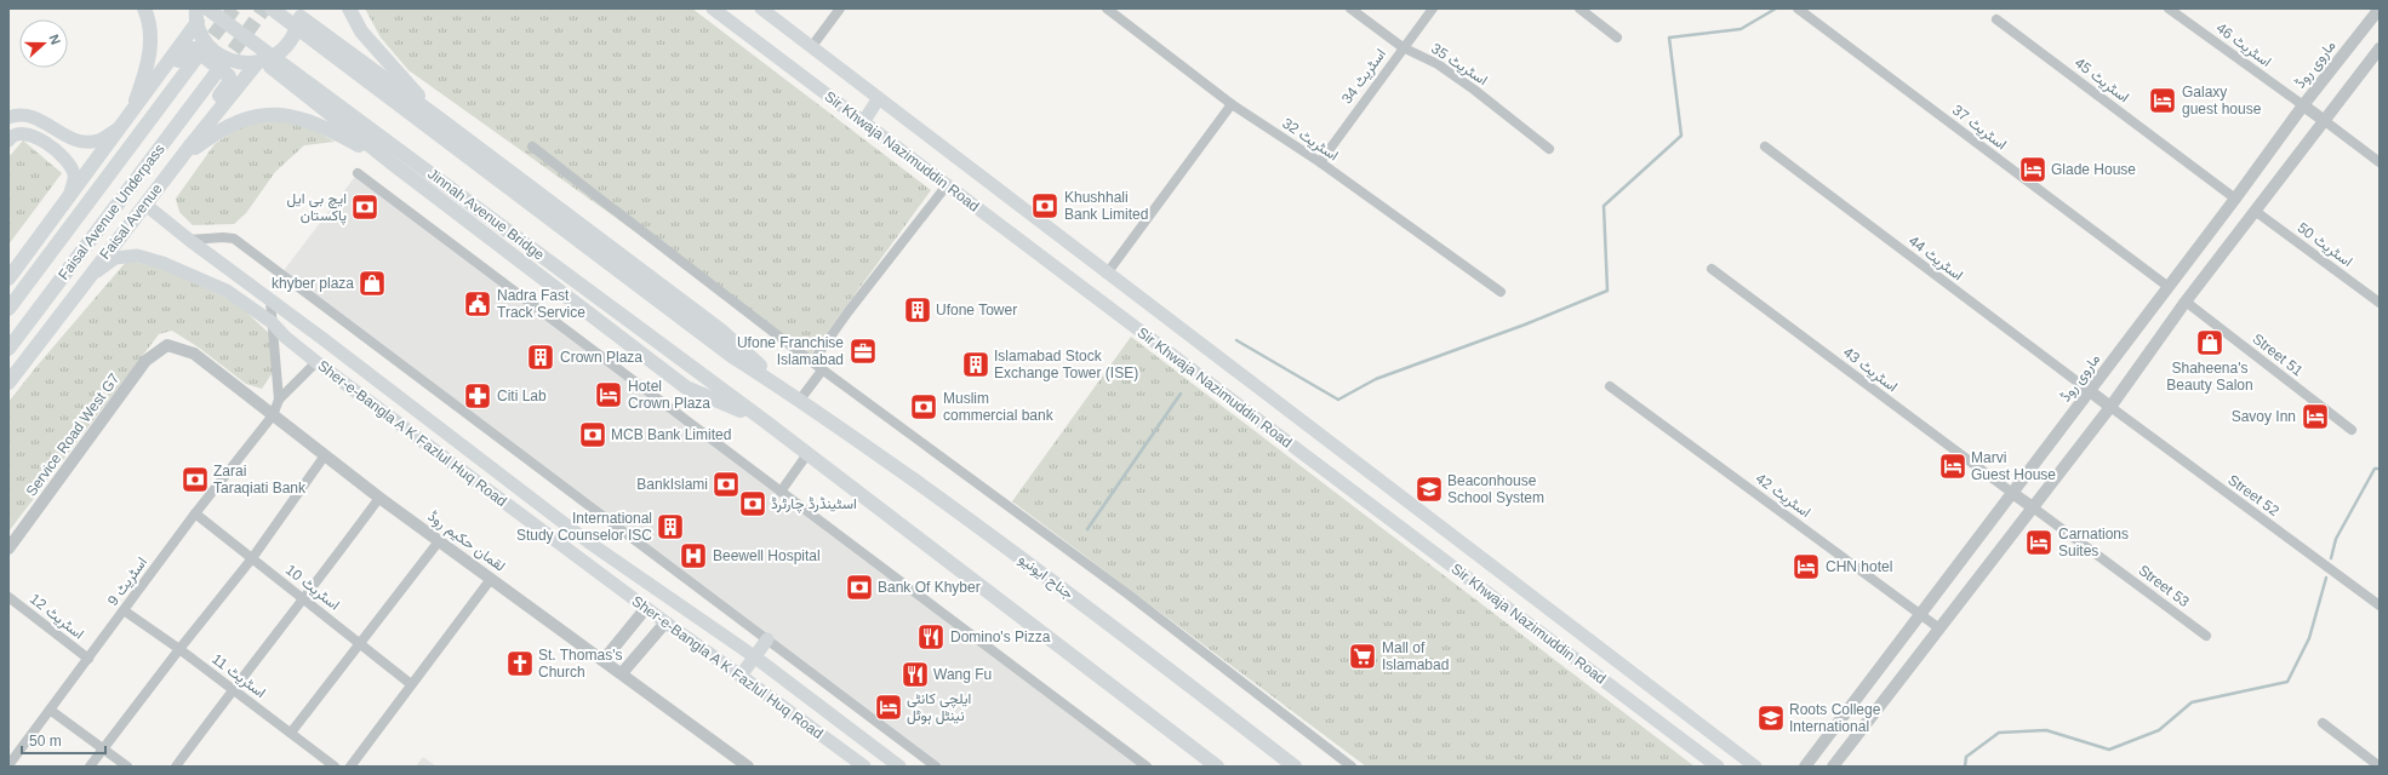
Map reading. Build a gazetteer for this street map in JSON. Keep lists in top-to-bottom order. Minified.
{"streets":{"main road":["Sir Khwaja Nazimuddin Road","Faisal Avenue Underpass","Jinnah Avenue Bridge","Faisal Avenue","Sher-e-Bangla A K Fazlul Huq Road","جناح ایونیو"],"street":["اسٹریٹ 46","اسٹریٹ 35","ماروی روڈ","اسٹریٹ 34","اسٹریٹ 45","اسٹریٹ 37","اسٹریٹ 32","اسٹریٹ 50","اسٹریٹ 44","Street 51","اسٹریٹ 43","Service Road West G7","اسٹریٹ 42","Street 52","لقمان حکیم روڈ","اسٹریٹ 9","Street 53","اسٹریٹ 10","اسٹریٹ 12","اسٹریٹ 11"]},"crossings":[["اسٹریٹ 46","ماروی روڈ"],["اسٹریٹ 35","اسٹریٹ 34"],["ماروی روڈ","اسٹریٹ 45"],["ماروی روڈ","اسٹریٹ 37"],["ماروی روڈ","اسٹریٹ 44"],["ماروی روڈ","اسٹریٹ 43"],["ماروی روڈ","اسٹریٹ 42"],["اسٹریٹ 34","اسٹریٹ 32"],["Faisal Avenue","Sher-e-Bangla A K Fazlul Huq Road"],["Service Road West G7","لقمان حکیم روڈ"],["لقمان حکیم روڈ","اسٹریٹ 9"],["اسٹریٹ 9","اسٹریٹ 10"],["اسٹریٹ 9","اسٹریٹ 12"],["اسٹریٹ 9","اسٹریٹ 11"]],"places":{"hotel":["Galaxy guest house","Glade House","Hotel Crown Plaza","Savoy Inn","Marvi Guest House","Carnations Suites","CHN hotel","ایلچی کانٹی نینٹل ہوٹل"],"bank":["Khushhali Bank Limited","ایچ بی ایل پاکستان","Muslim commercial bank","MCB Bank Limited","Zarai Taraqiati Bank","BankIslami","اسٹینڈرڈ چارٹرڈ","Bank Of Khyber"],"shop":["khyber plaza","Shaheena's Beauty Salon"],"public building":["Nadra Fast Track Service"],"building":["Ufone Tower","Crown Plaza","Islamabad Stock Exchange Tower (ISE)","International Study Counselor ISC"],"office":["Ufone Franchise Islamabad"],"pharmacy":["Citi Lab"],"school or university":["Beaconhouse School System","Roots College International"],"hospital":["Beewell Hospital"],"restaurant":["Domino's Pizza","Wang Fu"],"supermarket":["Mall of Islamabad"],"church":["St. Thomas's Church"]},"scale_bar":"50 m","north":"right"}
